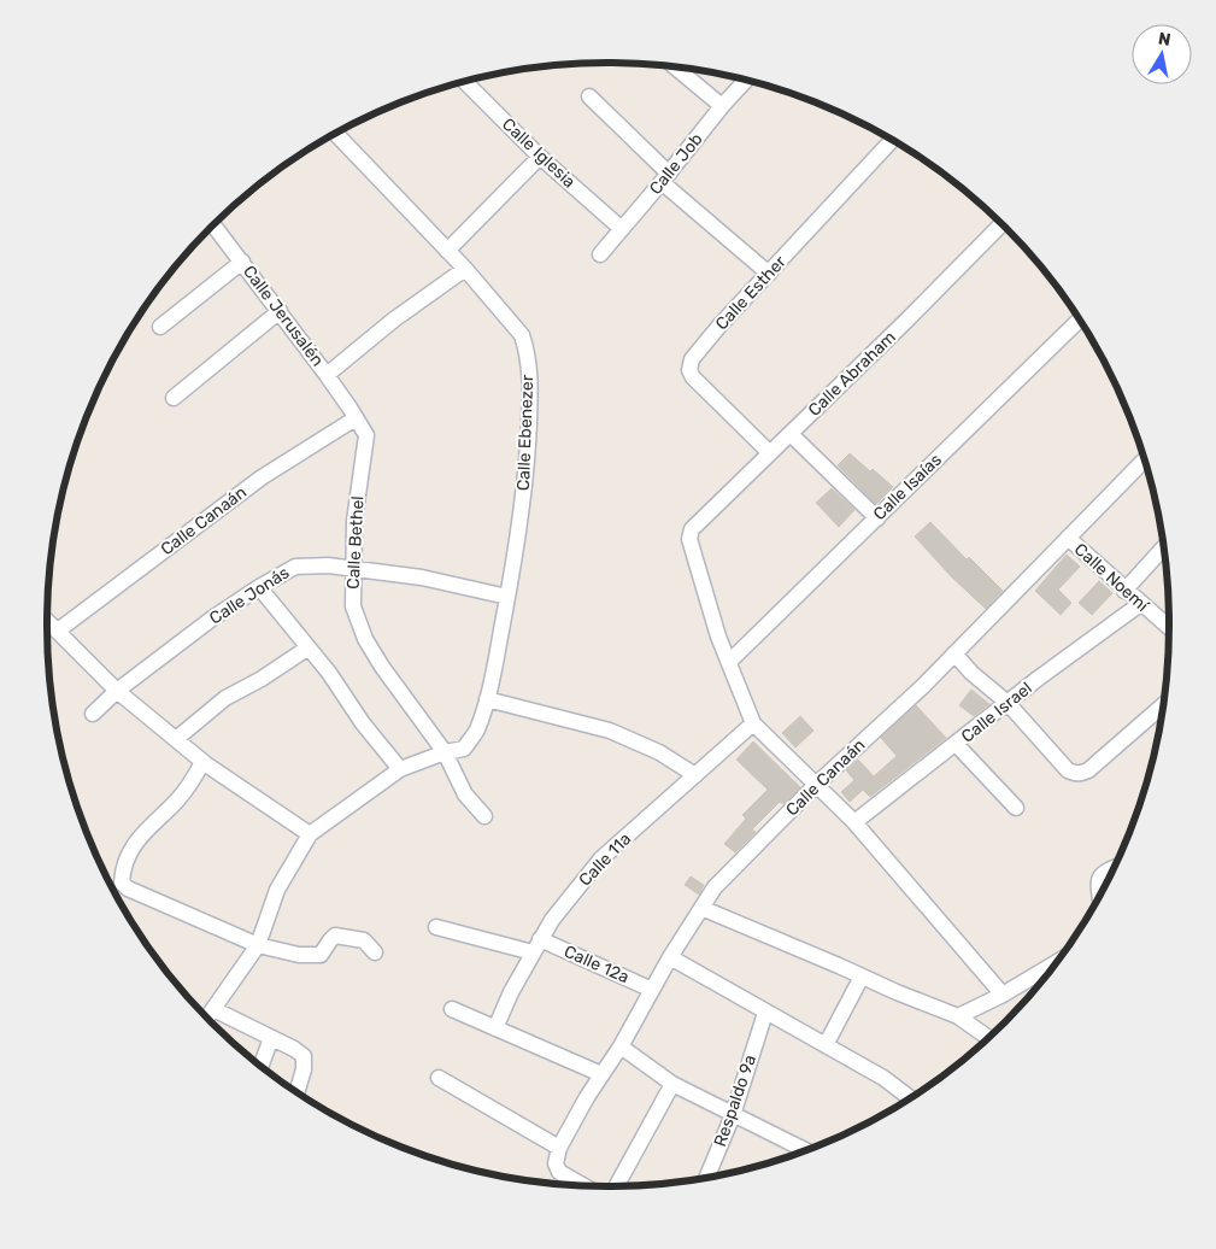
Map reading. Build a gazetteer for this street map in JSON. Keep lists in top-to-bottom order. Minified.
{"streets":{"street":["Calle Iglesia","Calle Job","Calle Esther","Calle Jerusalén","Calle Abraham","Calle Ebenezer","Calle Isaías","Calle Canaán","Calle Bethel","Calle Noemí","Calle Jonás","Calle Israel","Calle 11a","Calle 12a","Respaldo 9a"]},"crossings":[["Calle Iglesia","Calle Job"],["Calle Esther","Calle Abraham"],["Calle Jerusalén","Calle Canaán"],["Calle Jerusalén","Calle Bethel"],["Calle Abraham","Calle Isaías"],["Calle Ebenezer","Calle Bethel"],["Calle Ebenezer","Calle Jonás"],["Calle Canaán","Calle Bethel"],["Calle Canaán","Calle Noemí"],["Calle Canaán","Calle 12a"],["Calle Bethel","Calle Jonás"],["Calle Noemí","Calle Israel"],["Calle 11a","Calle 12a"]],"north":"top"}
